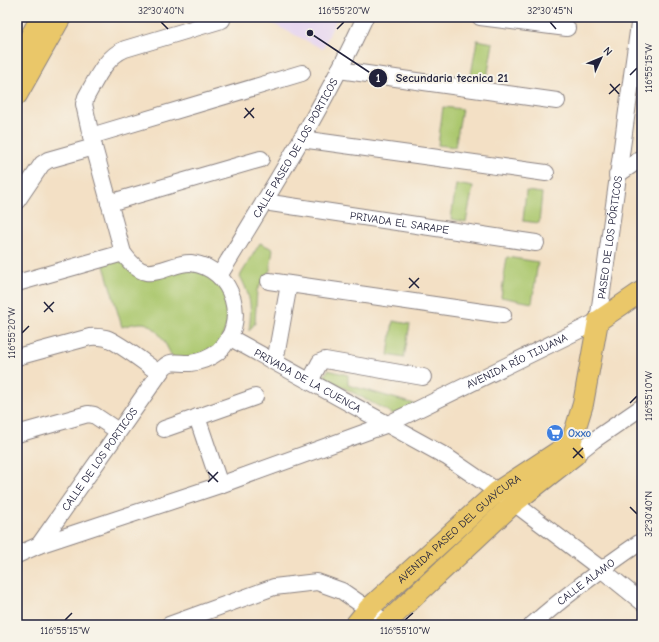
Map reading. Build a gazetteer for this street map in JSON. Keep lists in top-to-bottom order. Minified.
{"streets":{"main road":["PASEO DE LOS PÓRTICOS","AVENIDA RÍO TIJUANA","AVENIDA PASEO DEL GUAYCURA"],"street":["CALLE PASEO DE LOS PORTICOS","PRIVADA EL SARAPE","PRIVADA DE LA CUENCA","CALLE DE LOS PORTICOS","CALLE ALAMO"]},"crossings":[["CALLE PASEO DE LOS PORTICOS","PRIVADA EL SARAPE"],["PASEO DE LOS PÓRTICOS","AVENIDA RÍO TIJUANA"],["PASEO DE LOS PÓRTICOS","AVENIDA PASEO DEL GUAYCURA"],["AVENIDA RÍO TIJUANA","PRIVADA DE LA CUENCA"],["AVENIDA RÍO TIJUANA","CALLE DE LOS PORTICOS"],["PRIVADA DE LA CUENCA","AVENIDA PASEO DEL GUAYCURA"],["PRIVADA DE LA CUENCA","CALLE ALAMO"]],"places":{"other":["Secundaria tecnica 21"],"supermarket":["Oxxo"]},"north":"top right","coordinates":["32°30'40\"N","116°55'20\"W","32°30'45\"N","116°55'15\"W","116°55'10\"W"]}
